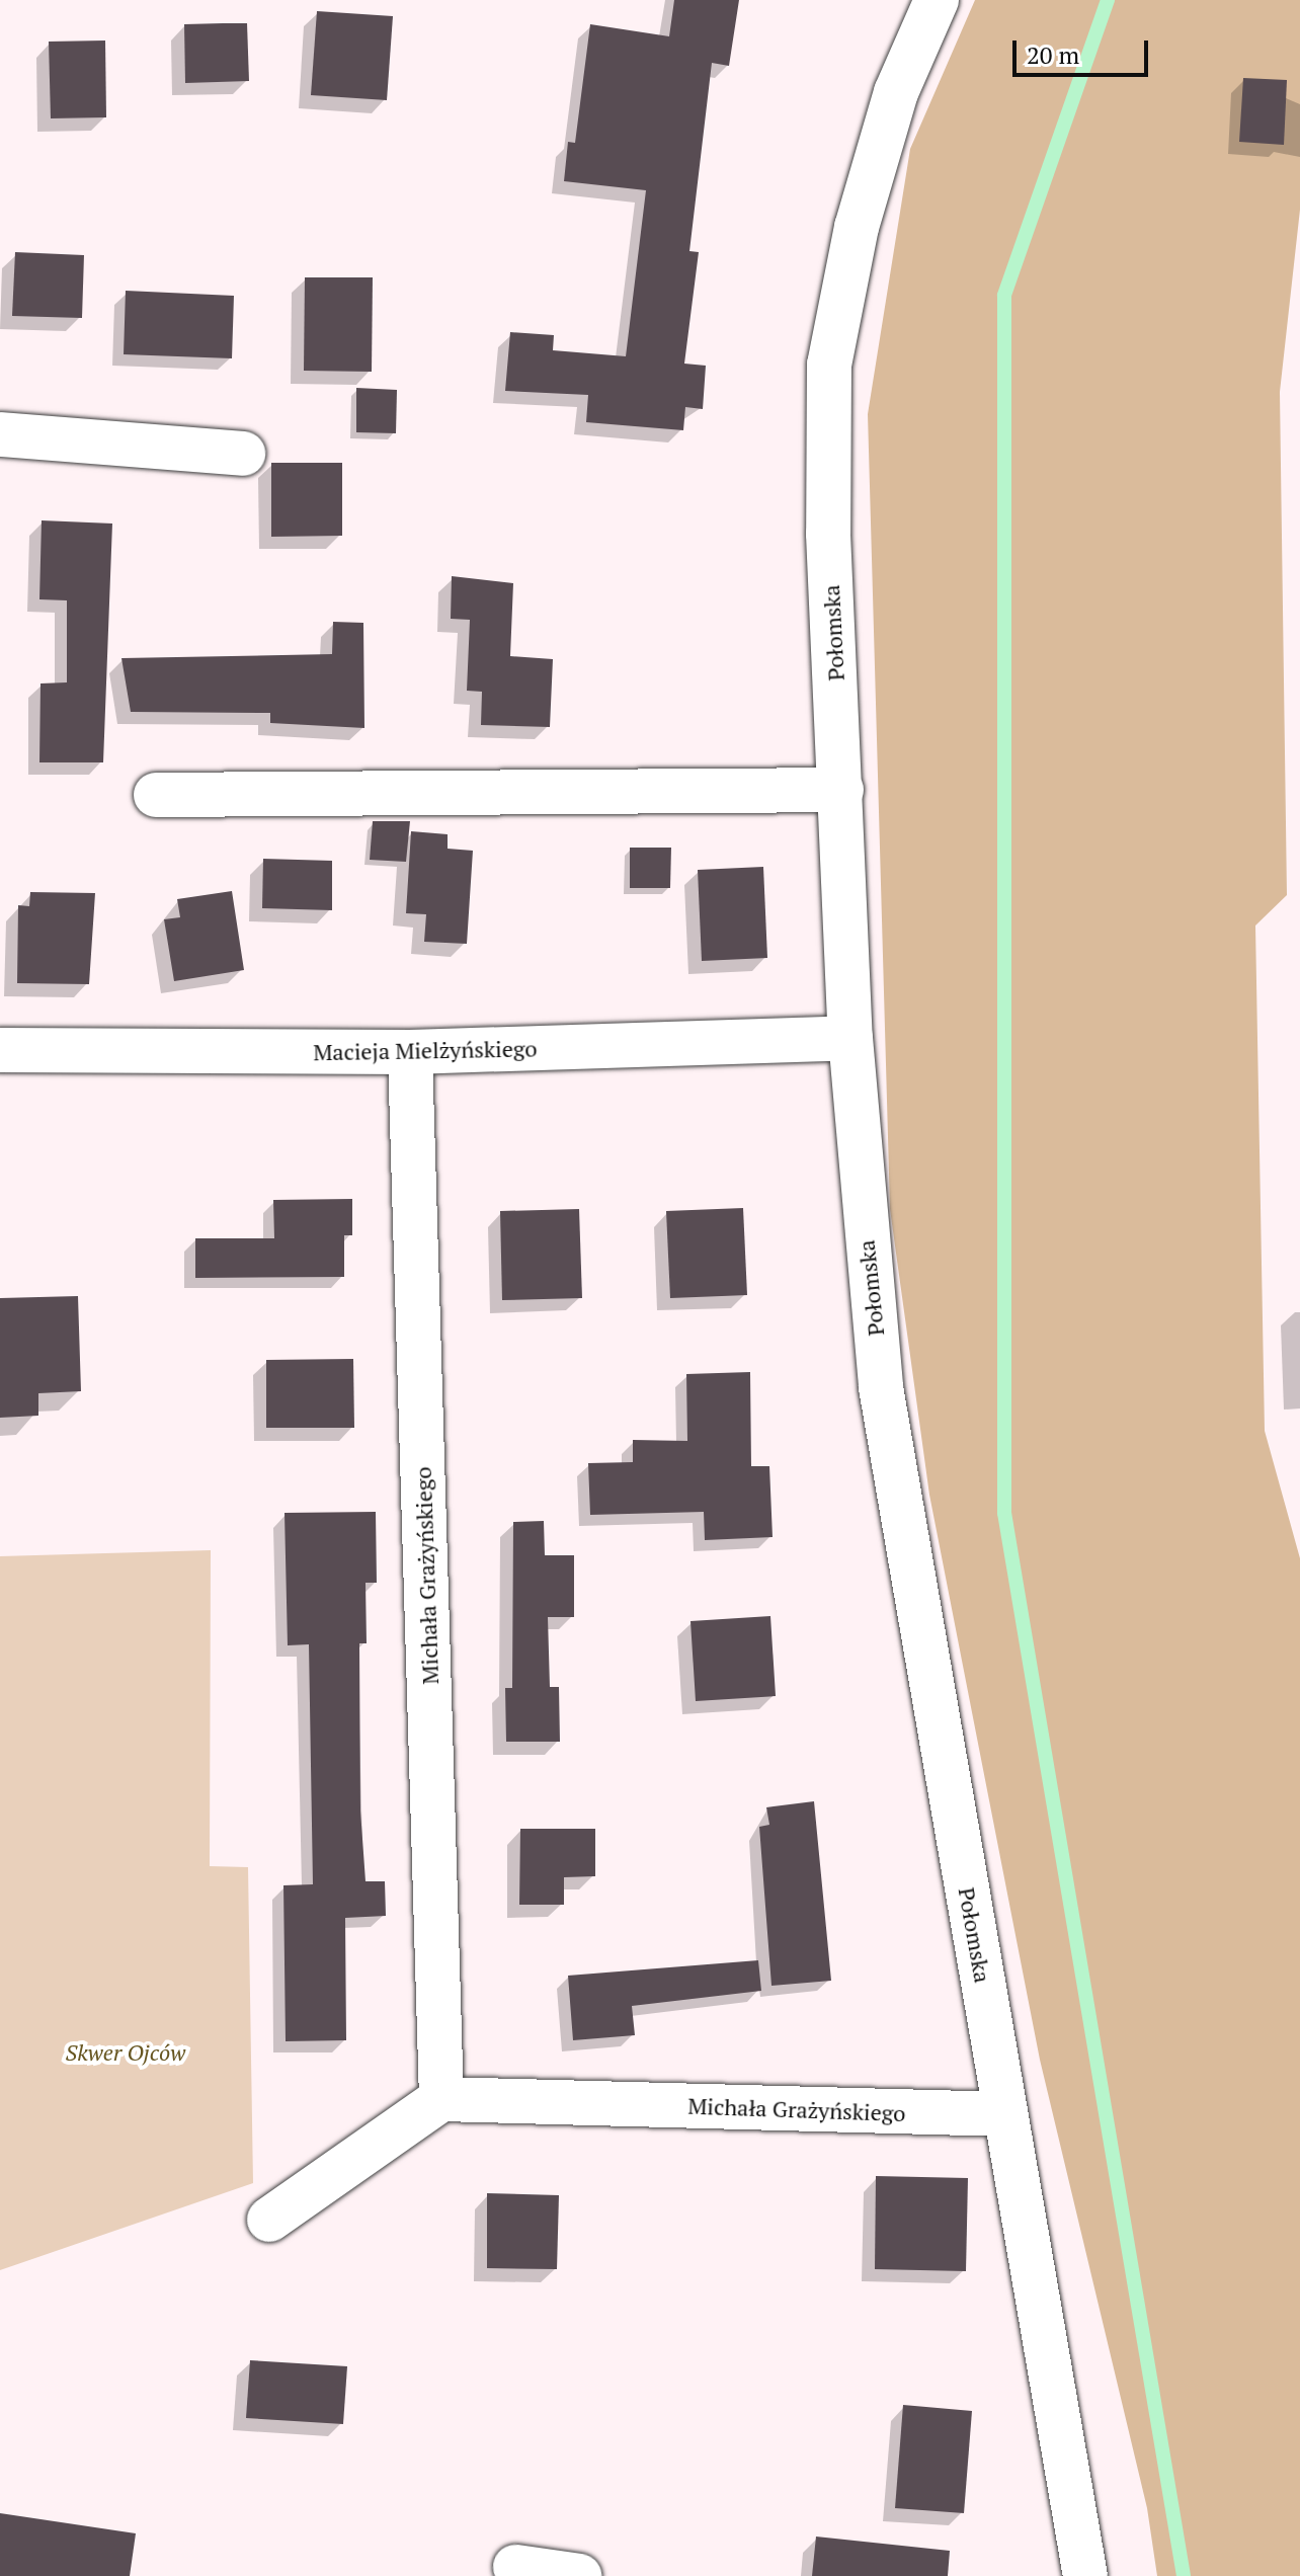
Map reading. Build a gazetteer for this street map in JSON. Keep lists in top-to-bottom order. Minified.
{"streets":{"street":["Połomska","Macieja Mielżyńskiego","Michała Grażyńskiego"]},"crossings":[["Połomska","Macieja Mielżyńskiego"],["Połomska","Michała Grażyńskiego"],["Macieja Mielżyńskiego","Michała Grażyńskiego"]],"parks":["Skwer Ojców"],"scale_bar":"20 m"}
